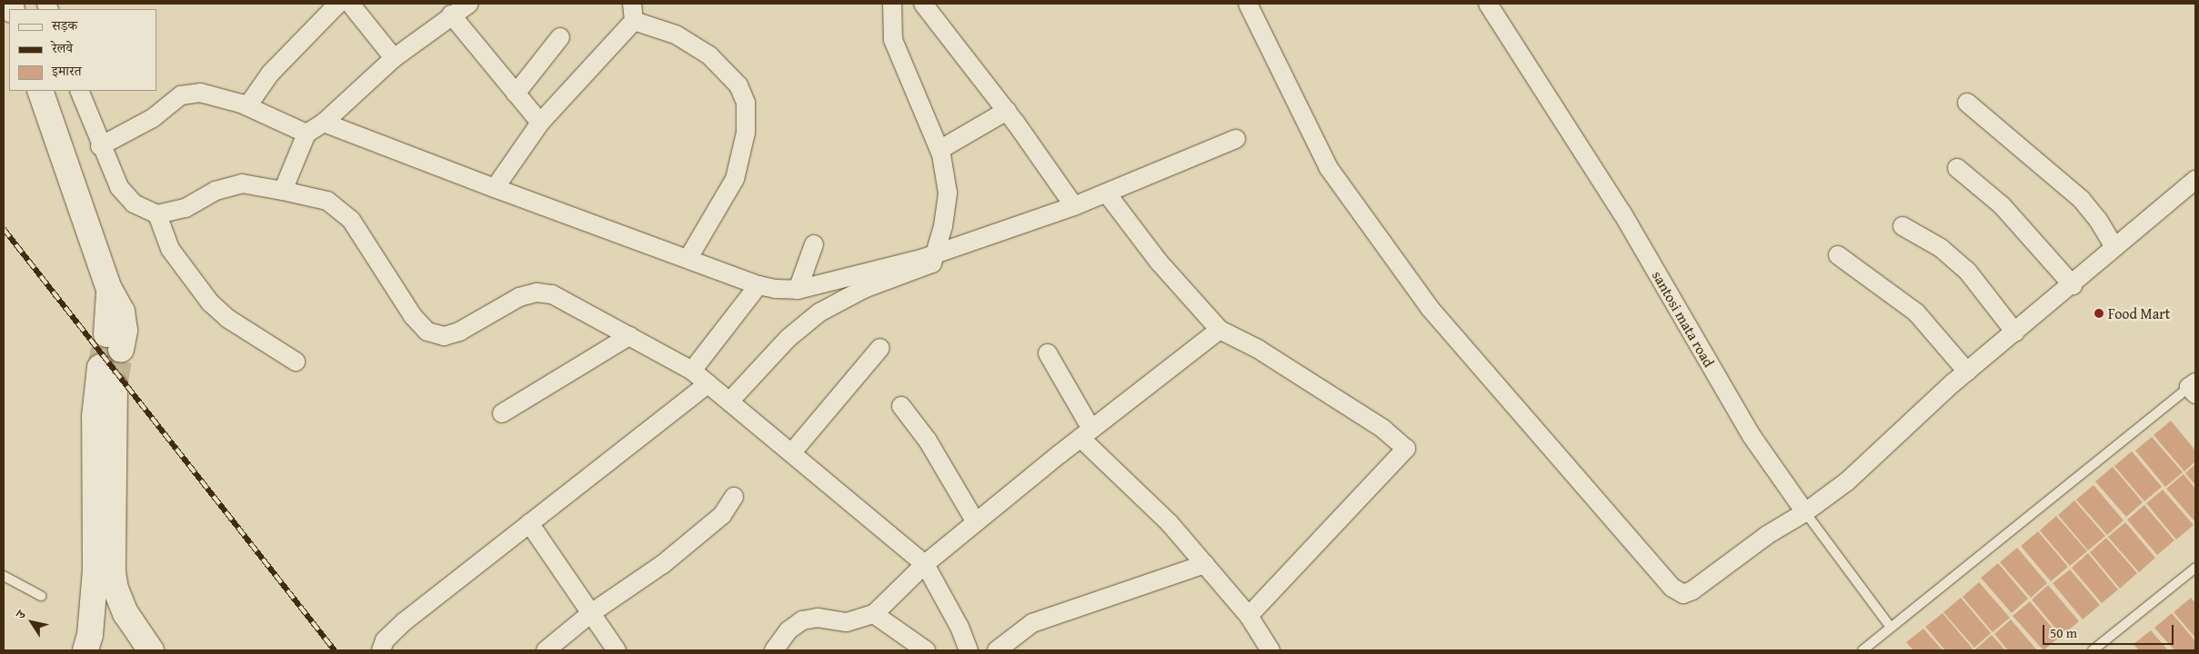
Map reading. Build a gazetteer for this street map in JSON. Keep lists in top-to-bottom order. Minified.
{"streets":{"street":["santosi mata road"]},"places":["Food Mart"],"legend":["सड़क","रेलवे","इमारत"],"scale_bar":"50 m","north":"top left"}
